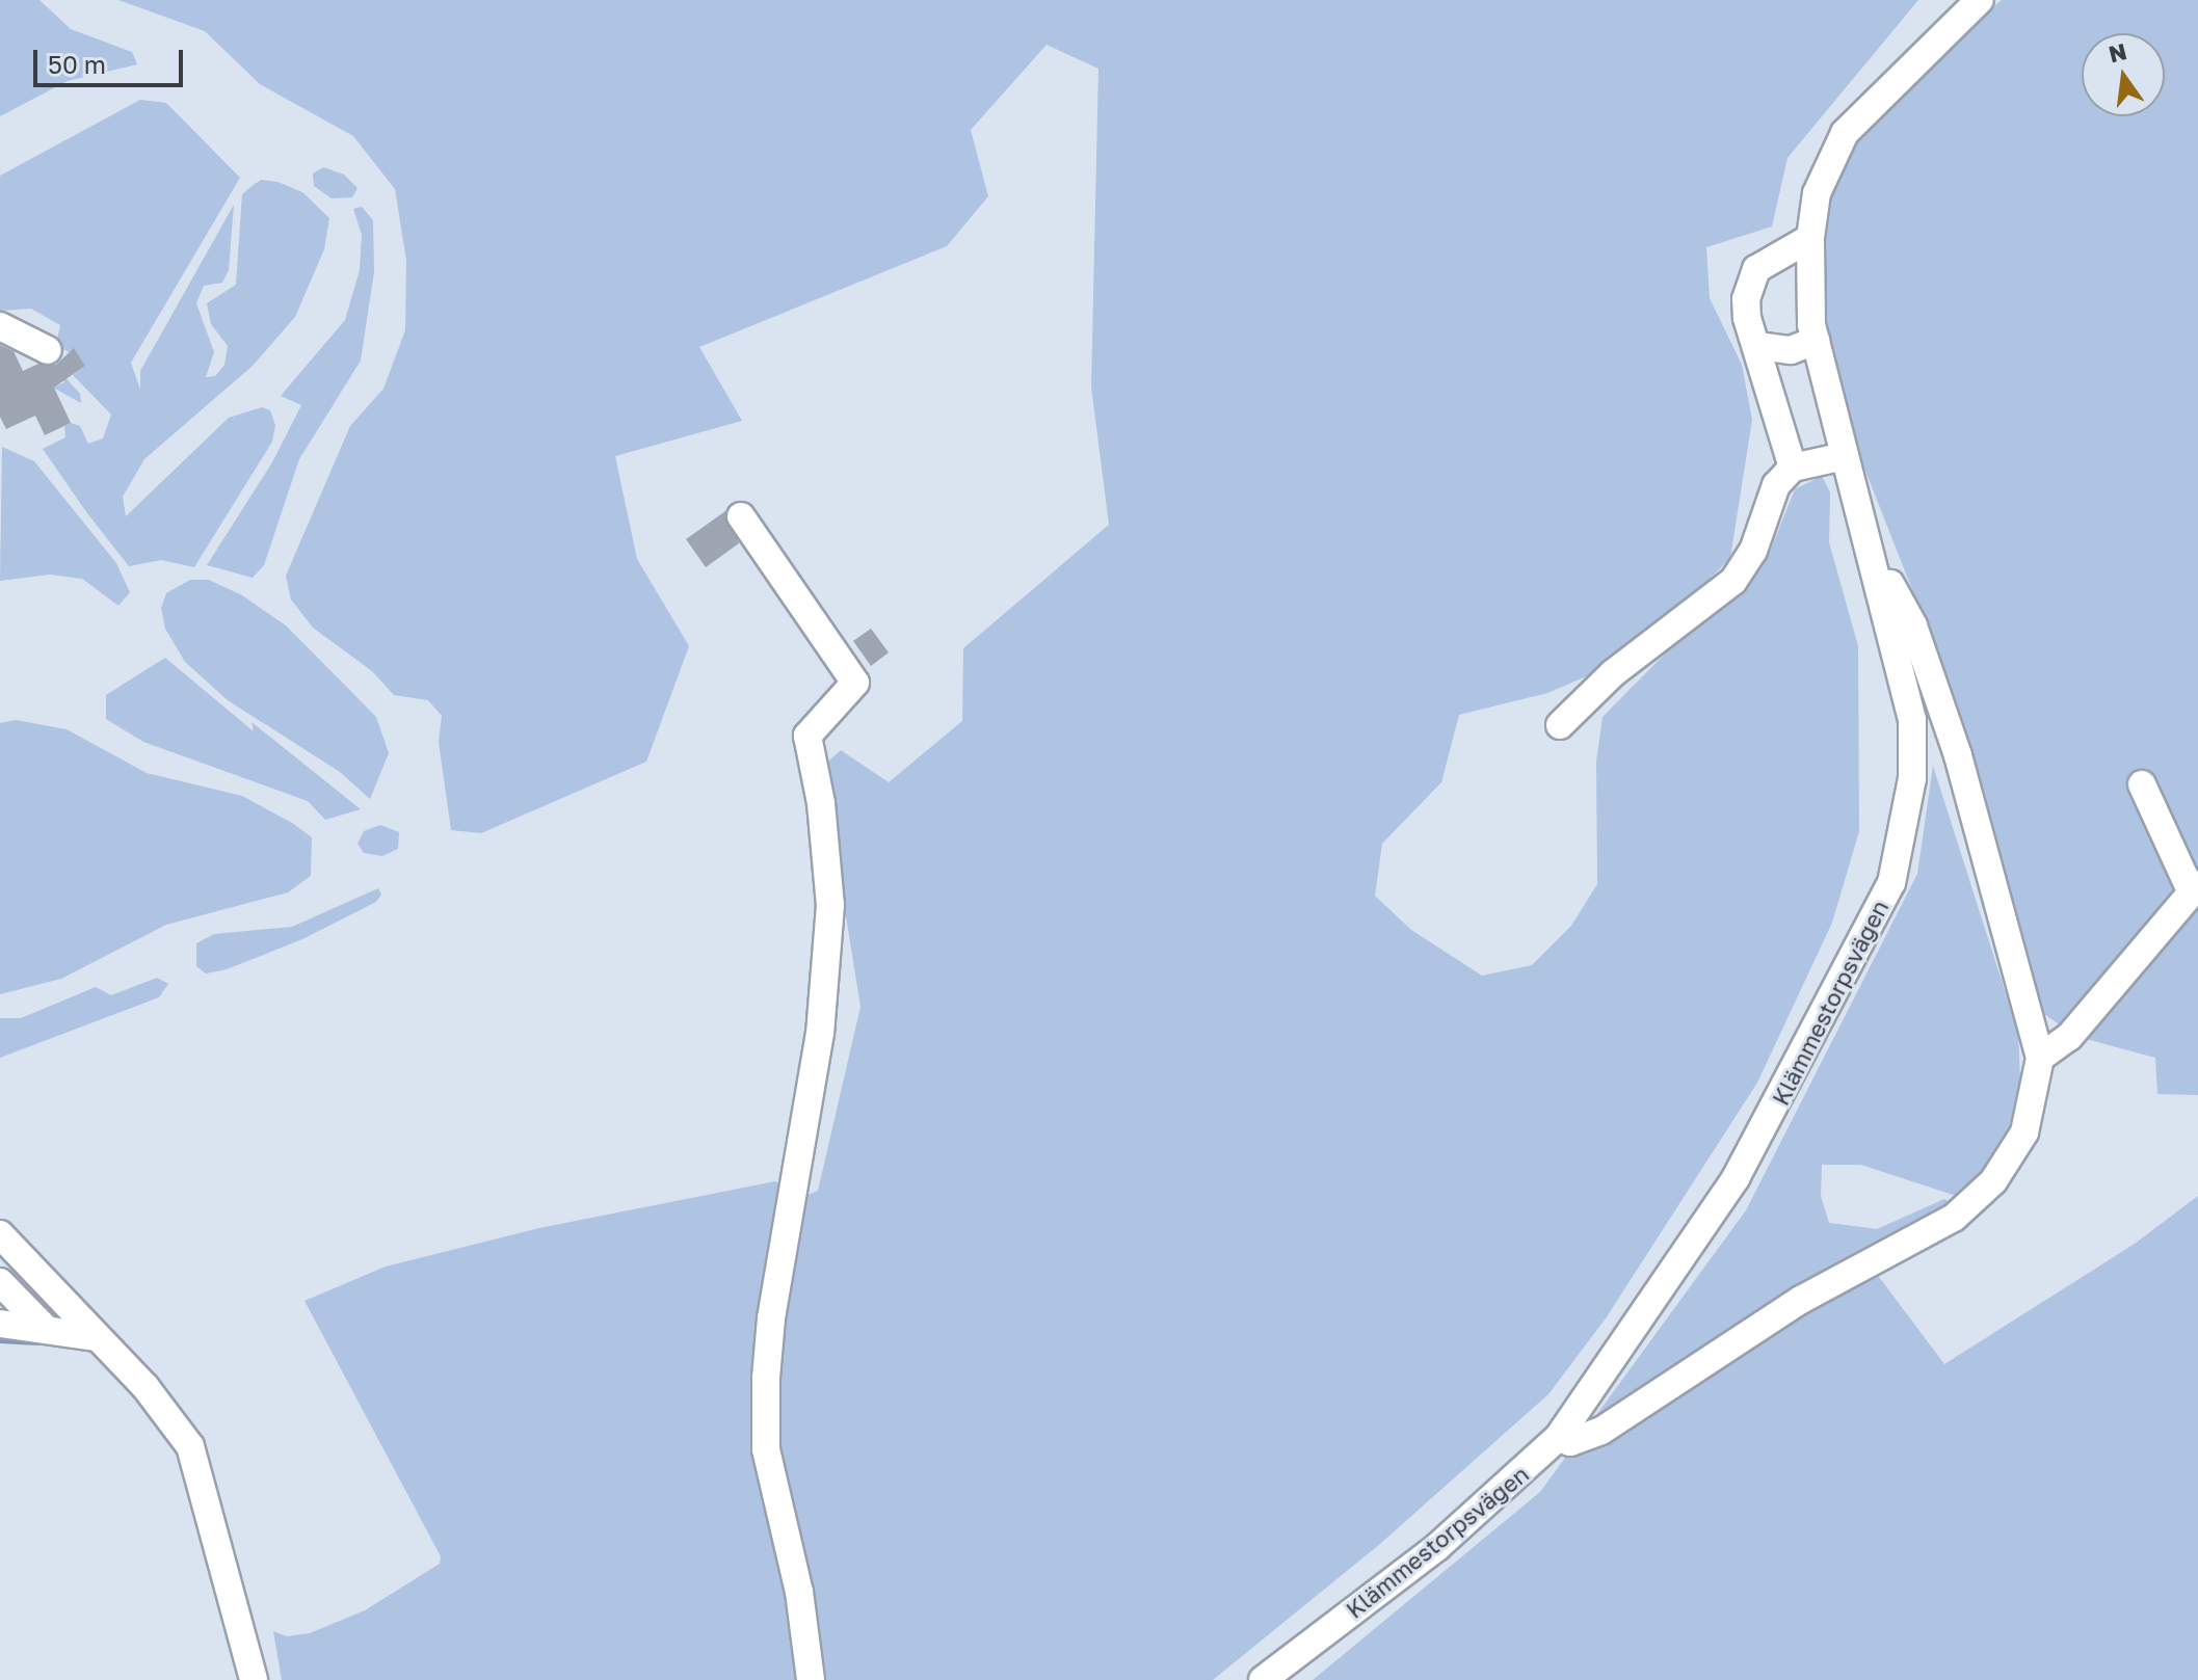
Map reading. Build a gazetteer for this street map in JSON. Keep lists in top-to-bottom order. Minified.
{"streets":{"street":["Klämmestorpsvägen"]},"scale_bar":"50 m","north":"top"}
